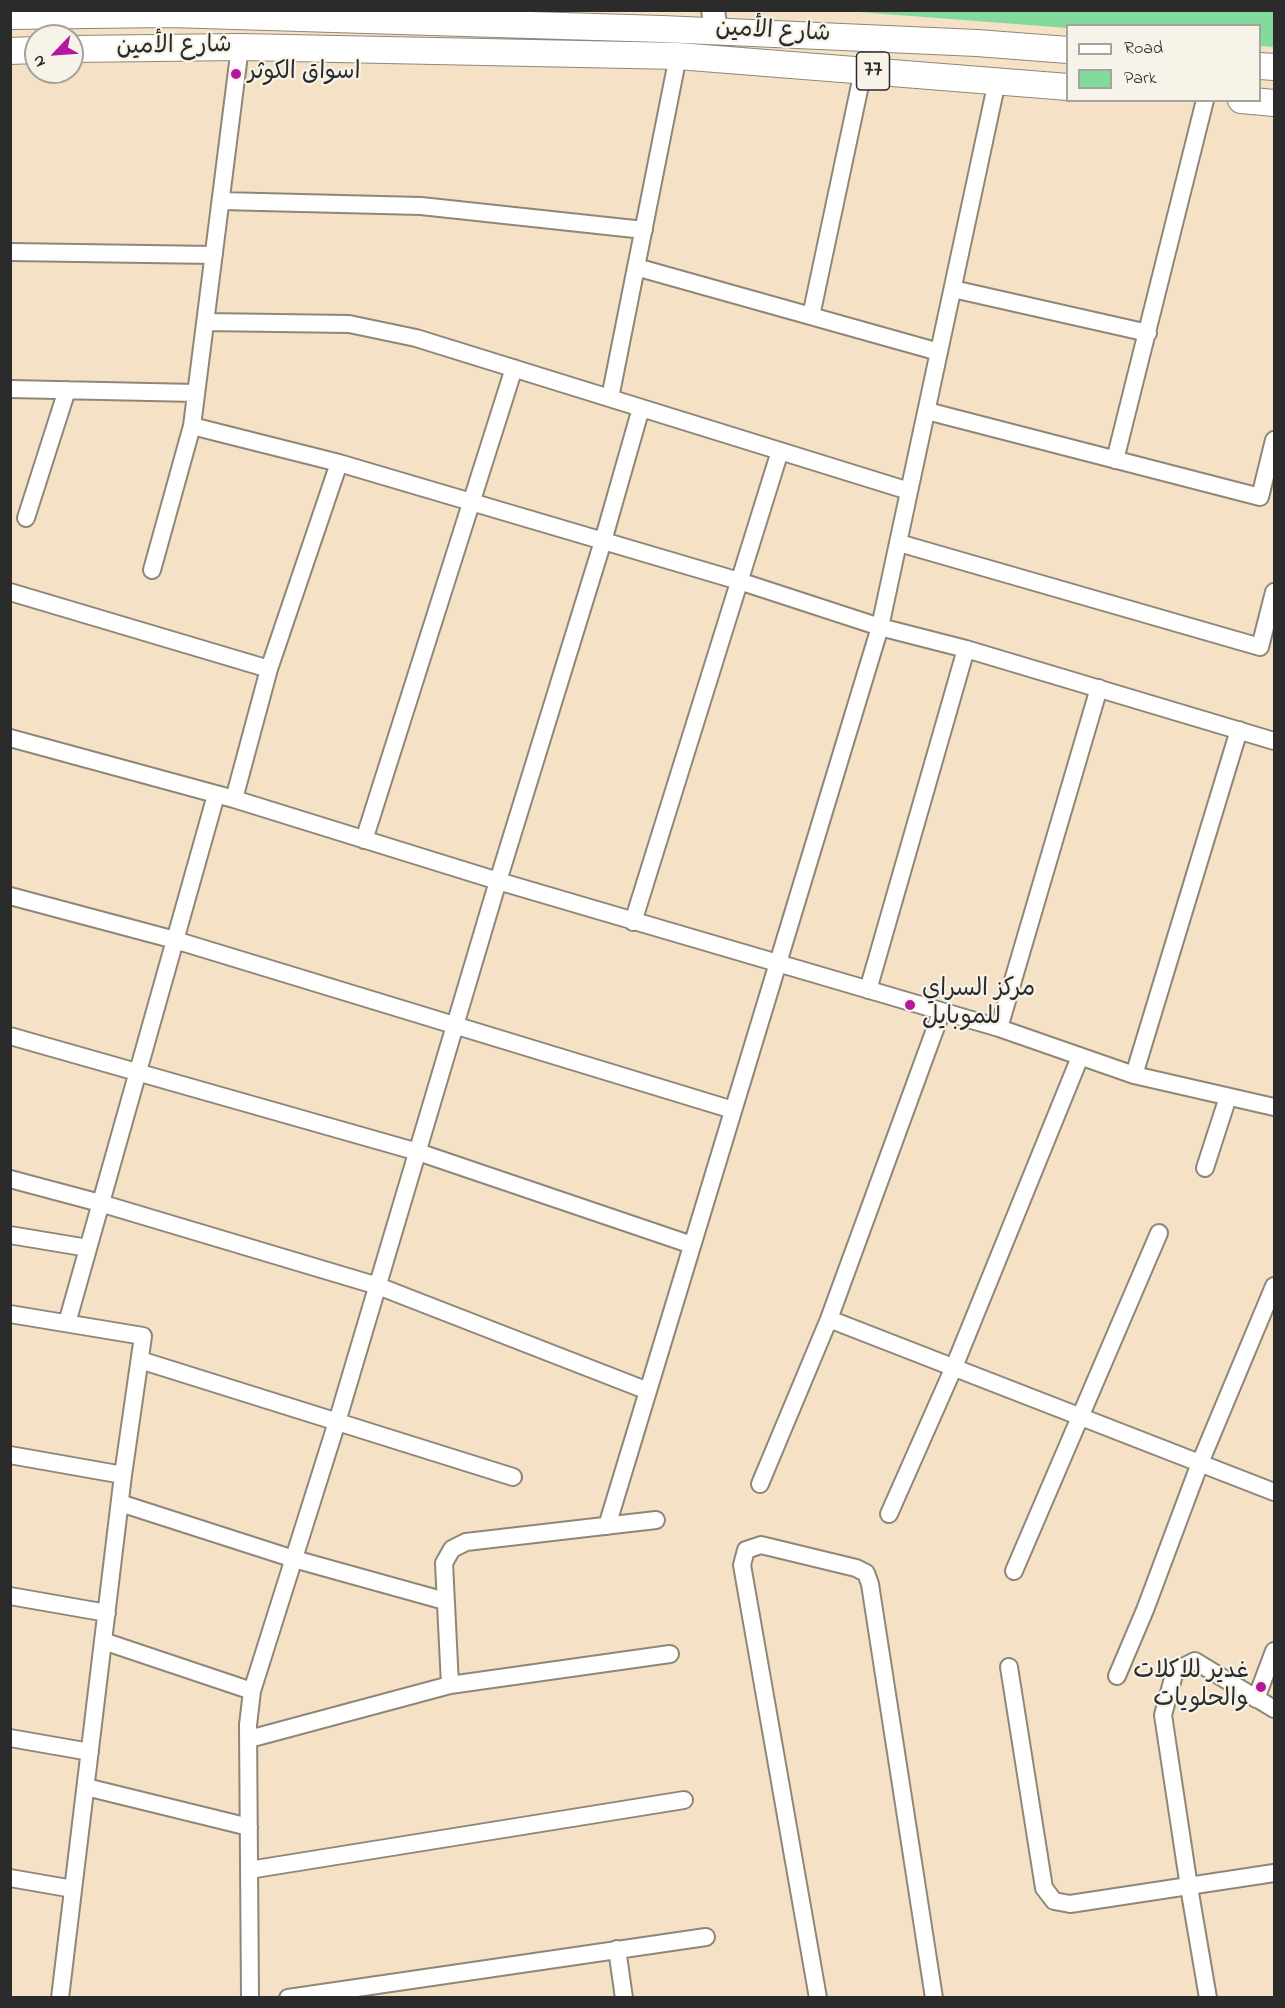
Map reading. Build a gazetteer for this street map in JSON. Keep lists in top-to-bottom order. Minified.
{"streets":{"main road":["شارع الأمين","77"]},"places":["اسواق الكوثر","مركز السراي للموبايل","غدير للاكلات والحلويات"],"legend":["Road","Park"],"north":"bottom left"}
